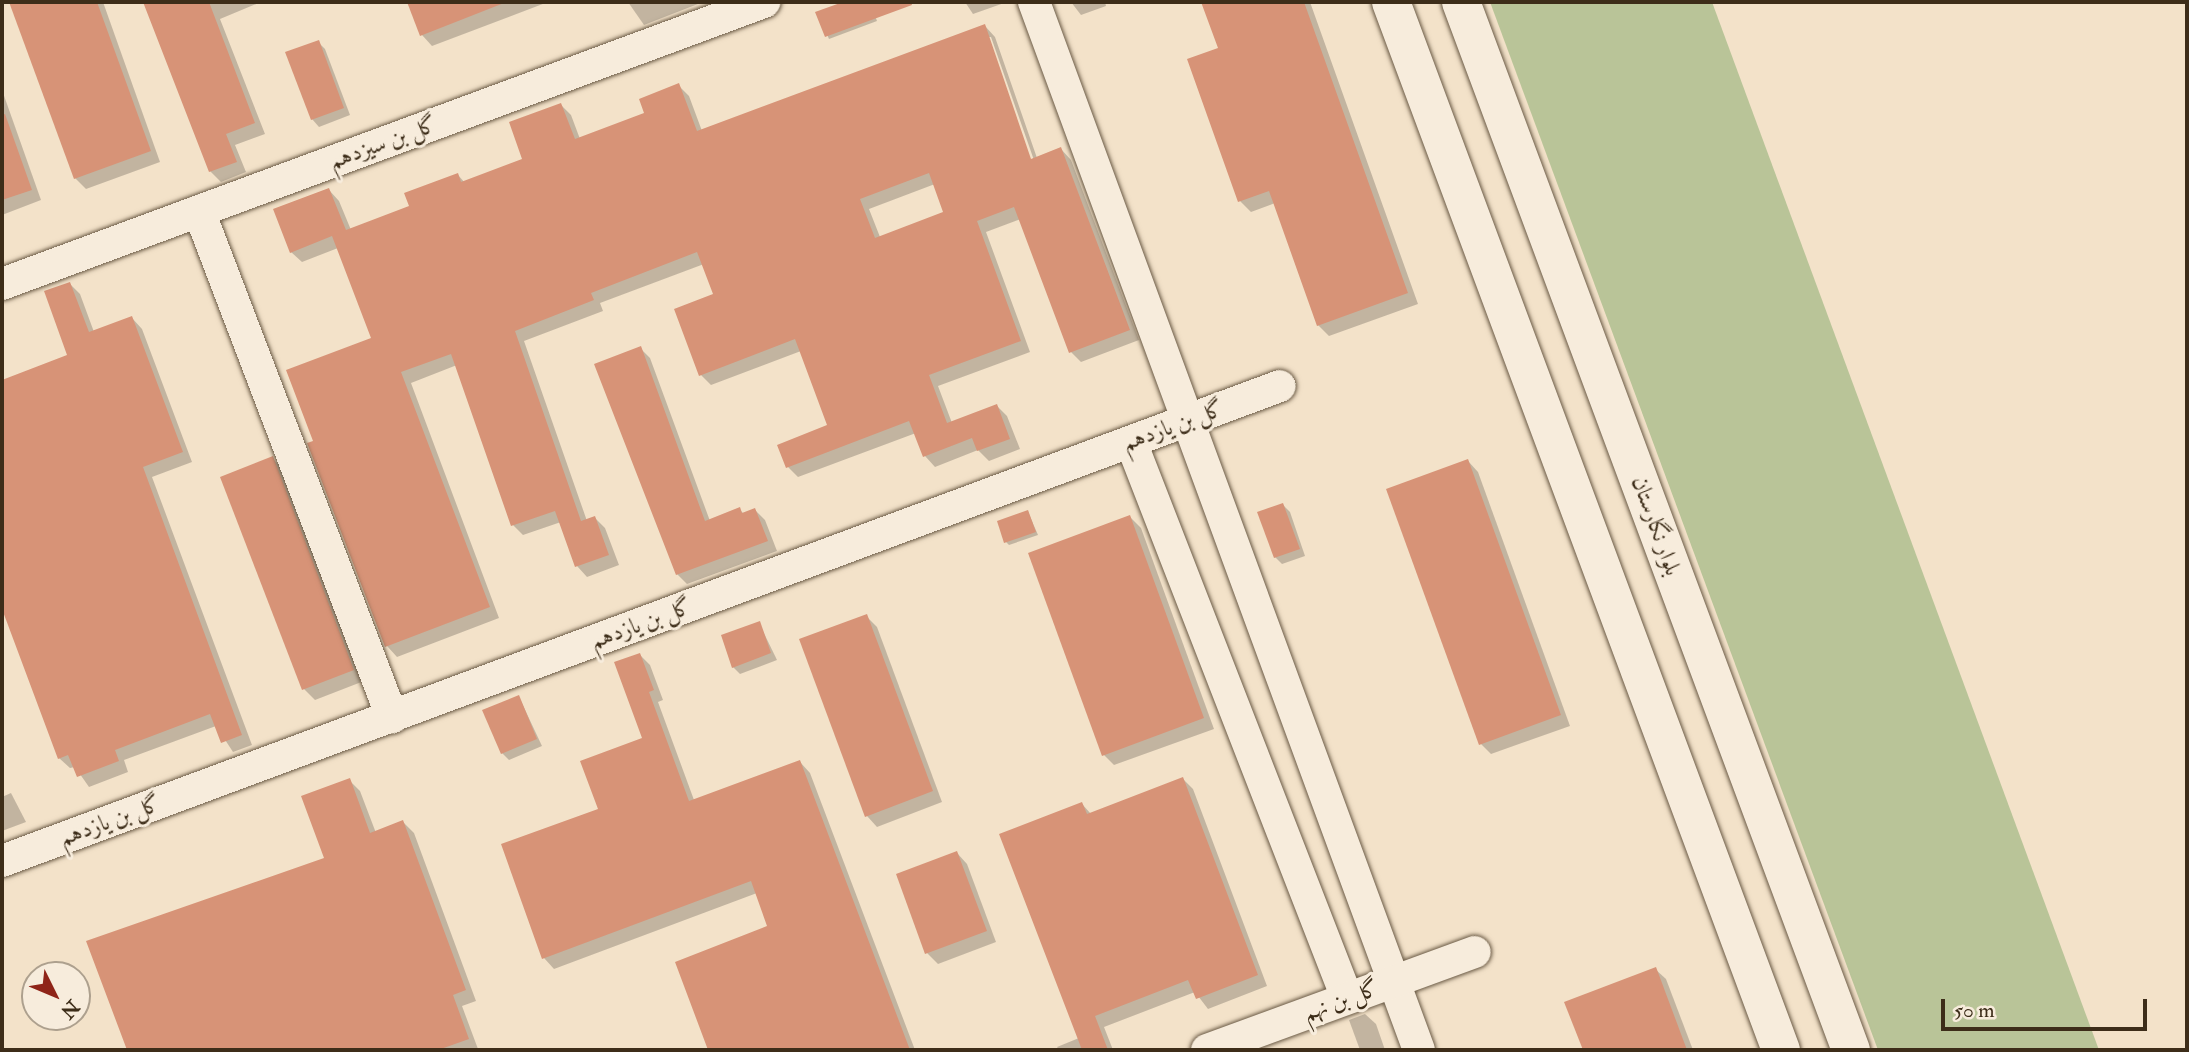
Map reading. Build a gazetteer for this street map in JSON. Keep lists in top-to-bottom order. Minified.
{"streets":{"street":["گل بن سیزدهم","گل بن یازدهم","بلوار نگارستان","گل بن نهم"]},"scale_bar":"50 m","north":"bottom right"}
